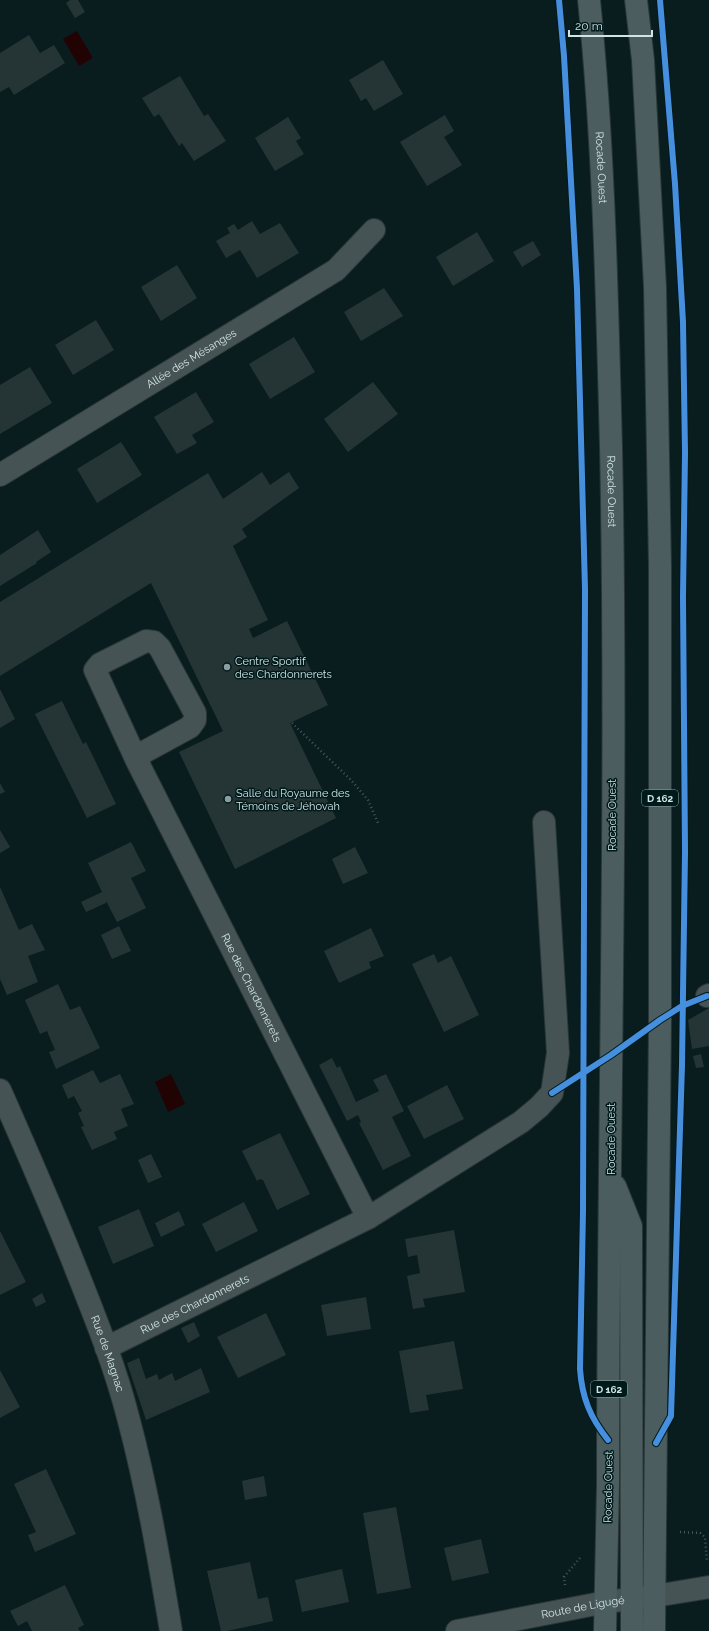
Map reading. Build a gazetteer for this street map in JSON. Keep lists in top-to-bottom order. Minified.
{"streets":{"main road":["Rocade Ouest","D 162"],"street":["Allée des Mésanges","Rue des Chardonnerets","Rue de Magnac","Route de Ligugé"]},"crossings":[["Rocade Ouest","Route de Ligugé"],["D 162","Route de Ligugé"],["Rue des Chardonnerets","Rue de Magnac"]],"places":["Centre Sportif des Chardonnerets","Salle du Royaume des Témoins de Jéhovah"],"scale_bar":"20 m"}
